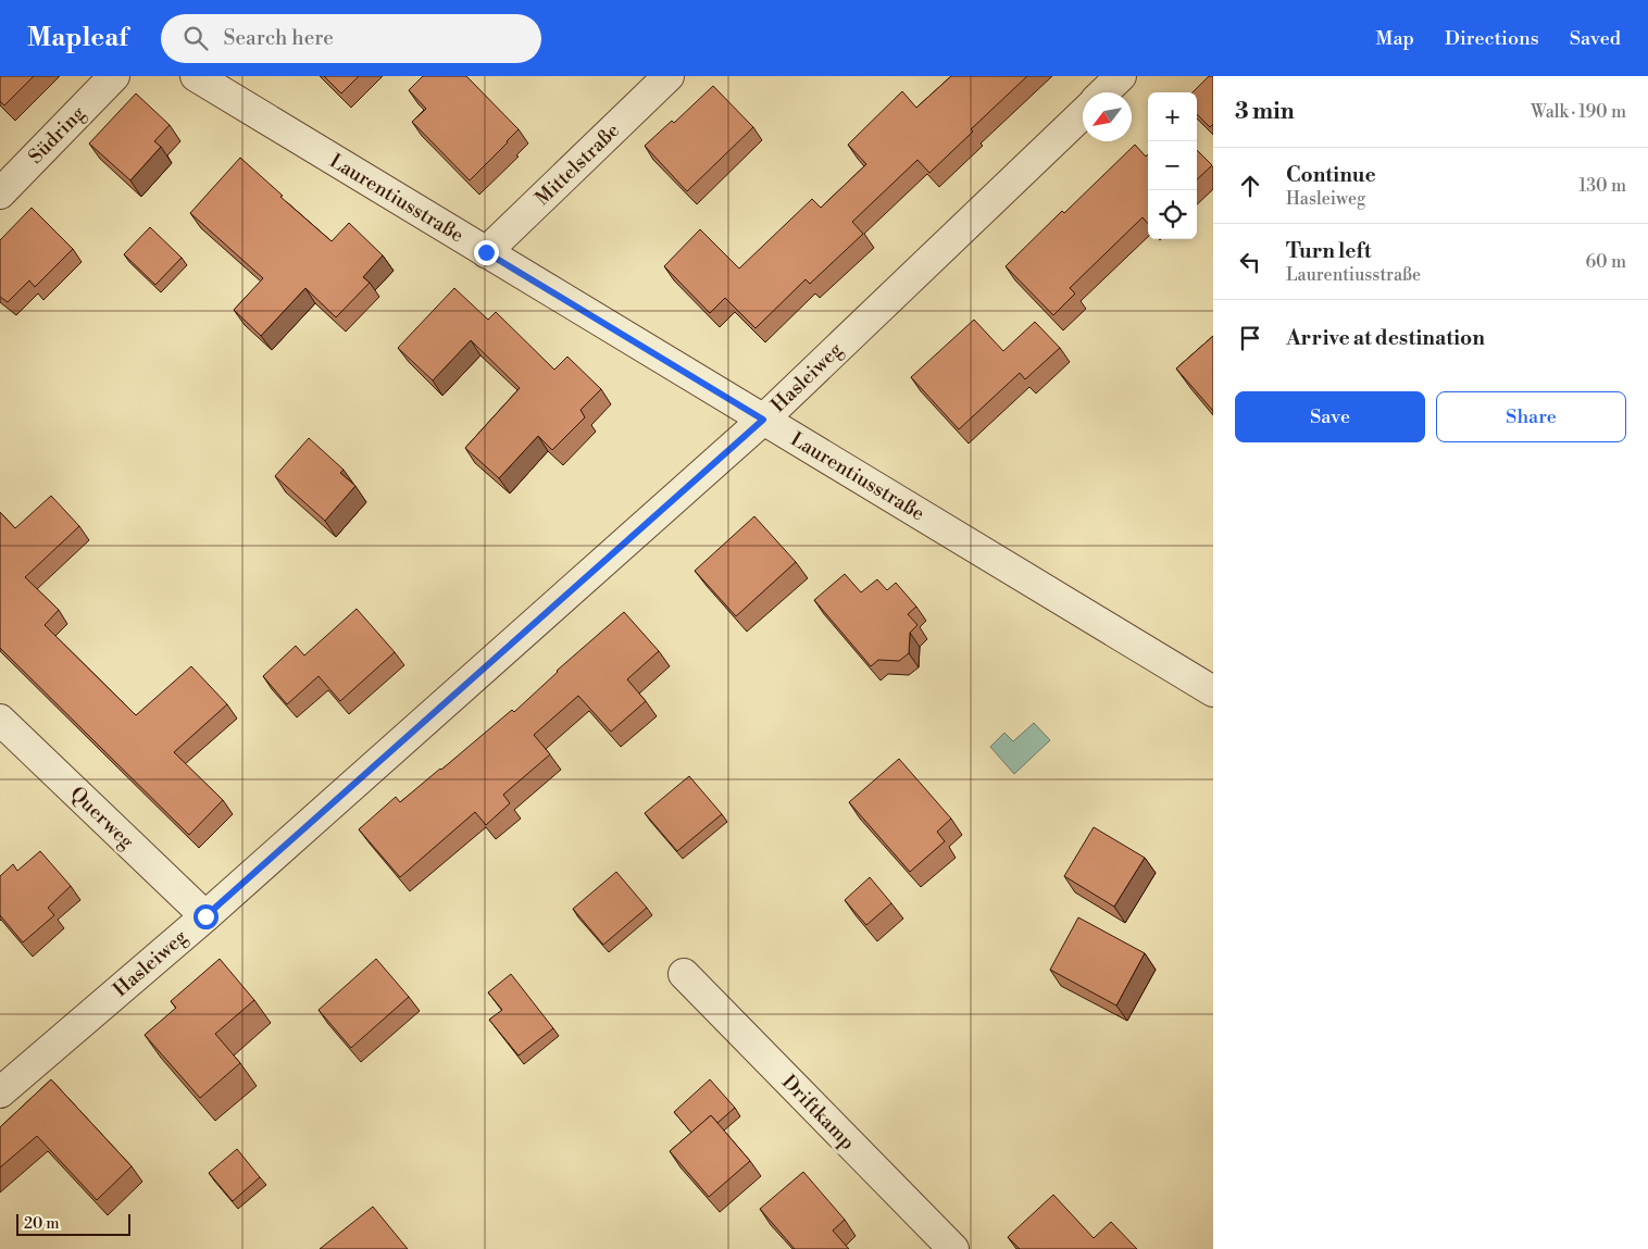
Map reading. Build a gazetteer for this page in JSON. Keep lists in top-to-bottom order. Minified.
{"streets":{"street":["Südring","Mittelstraße","Laurentiusstraße","Hasleiweg","Querweg","Driftkamp"]},"crossings":[["Mittelstraße","Laurentiusstraße"],["Laurentiusstraße","Hasleiweg"],["Hasleiweg","Querweg"]],"scale_bar":"20 m","north":"bottom left","page":{"header":"Mapleaf","search":"Search here","nav":["Map","Directions","Saved"],"heading":["3 min","Walk · 190 m"],"map_buttons":["+","−"],"list":[["Continue","Hasleiweg","130 m"],["Turn left","Laurentiusstraße","60 m"],"Arrive at destination"],"buttons":["Save","Share"],"scale":"20 m"}}
